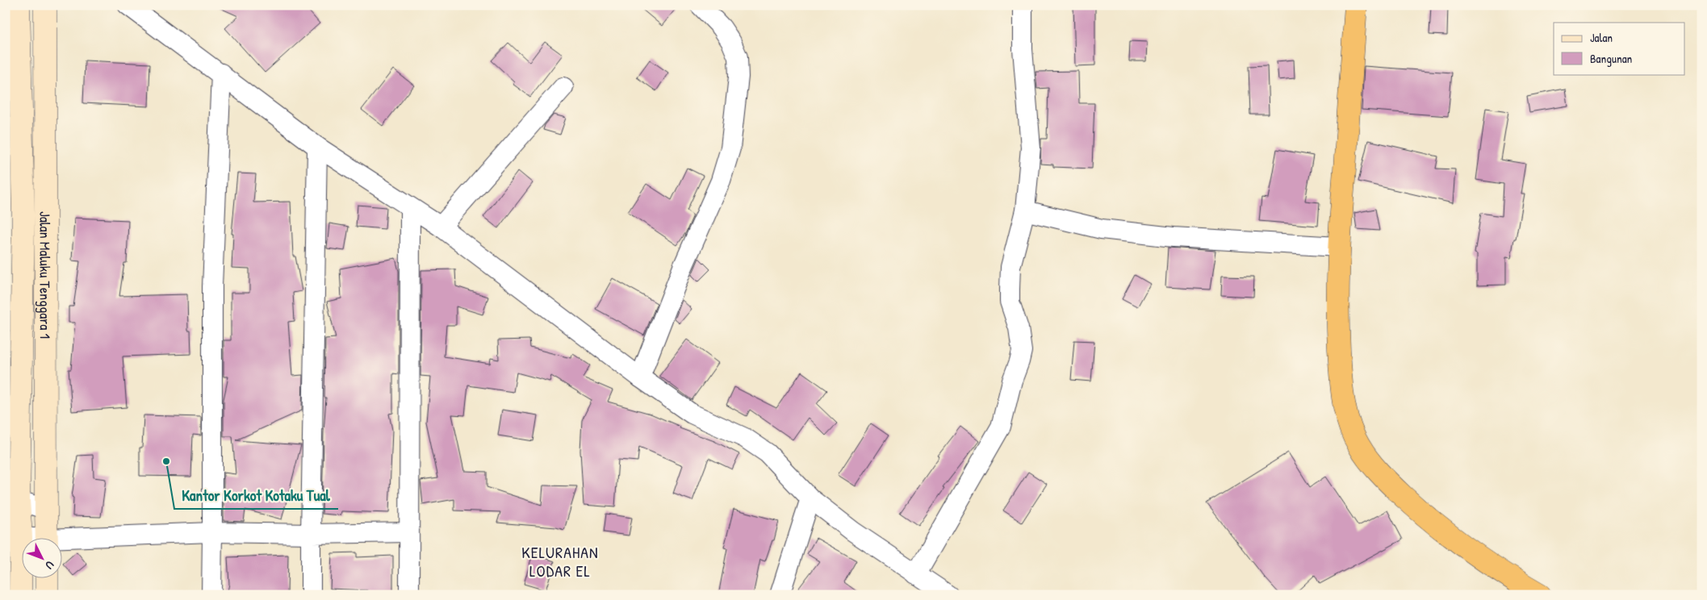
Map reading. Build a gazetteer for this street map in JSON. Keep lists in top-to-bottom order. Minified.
{"streets":{"main road":["Jalan Maluku Tenggara 1"]},"districts":["KELURAHAN LODAR EL"],"places":["Kantor Korkot Kotaku Tual"],"legend":["Jalan","Bangunan"],"north":"bottom right"}
